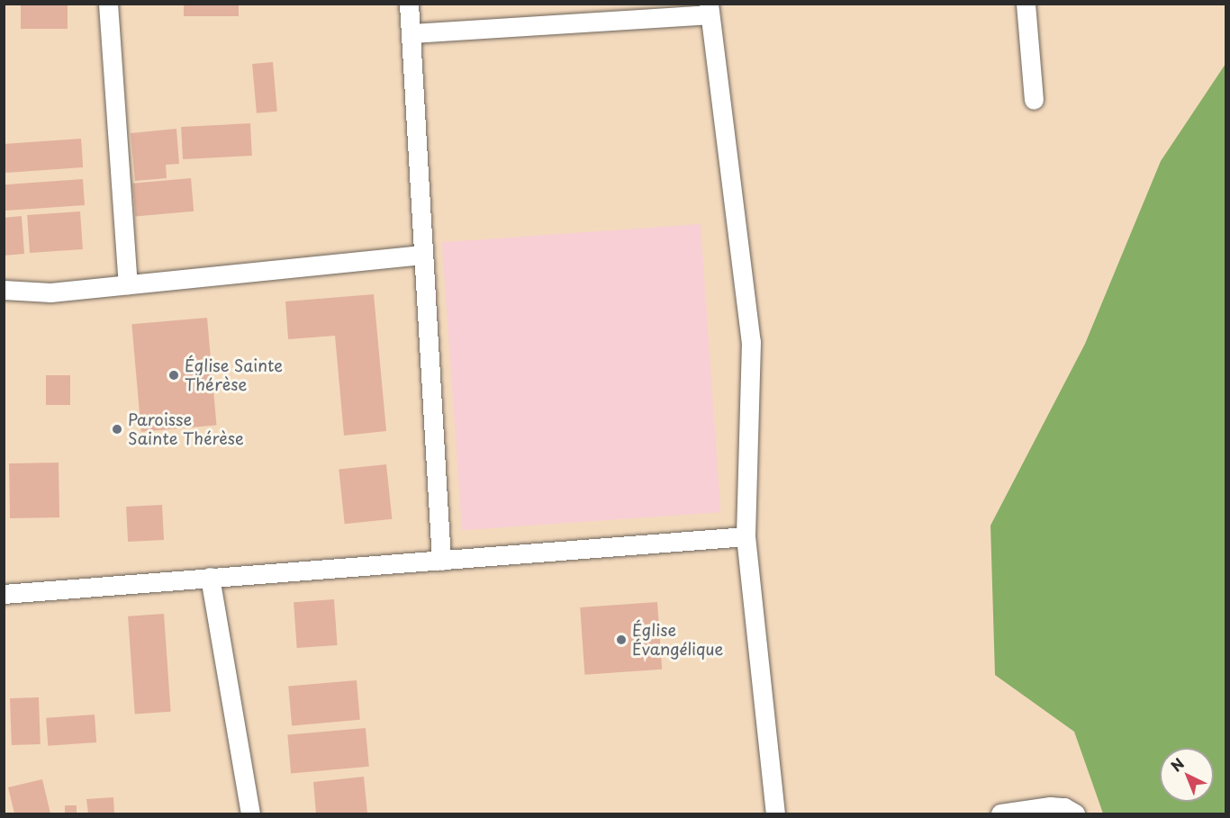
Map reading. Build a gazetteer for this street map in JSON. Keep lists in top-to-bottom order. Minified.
{"places":["Église Sainte Thérèse","Paroisse Sainte Thérèse","Église Évangélique"],"north":"top left"}
